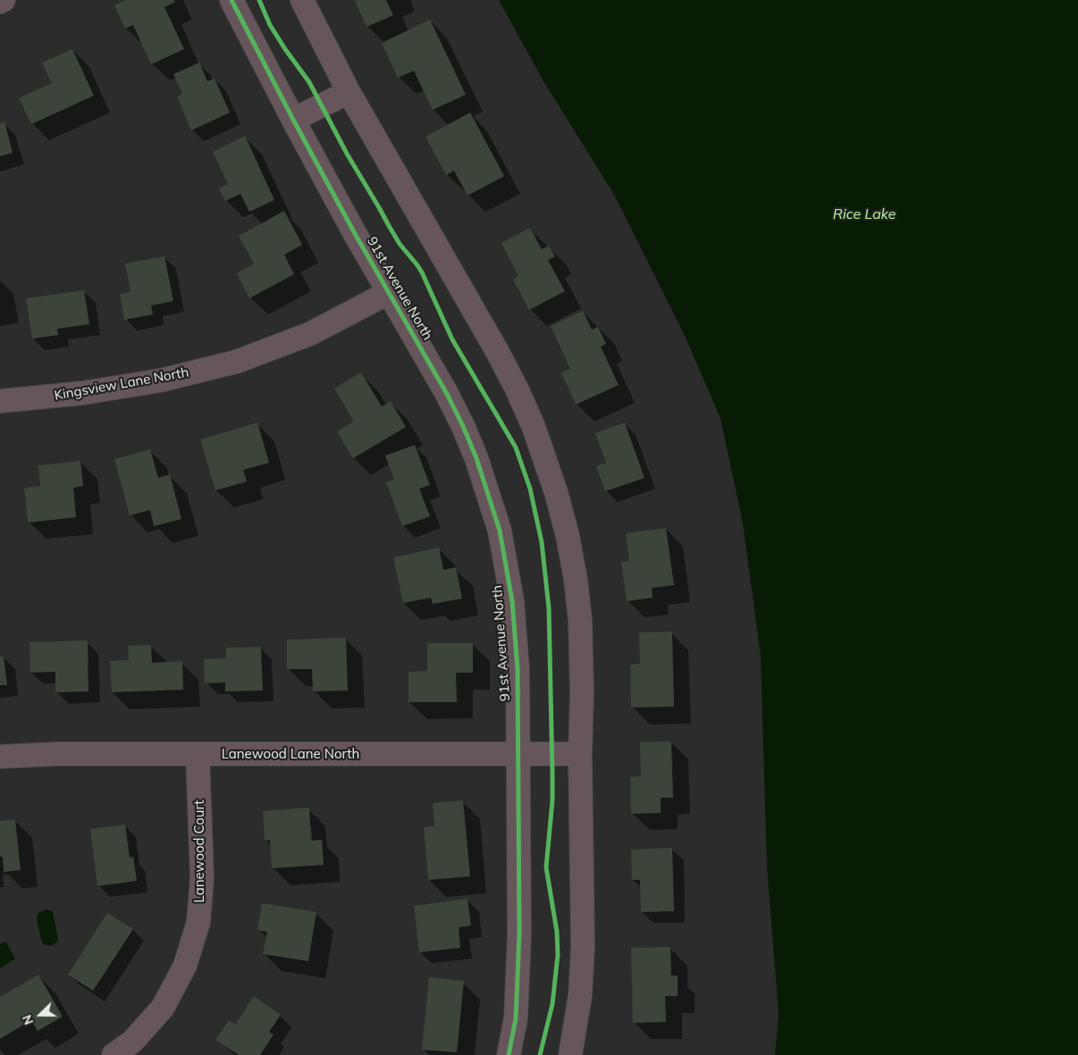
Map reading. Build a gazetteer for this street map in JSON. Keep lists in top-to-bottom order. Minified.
{"streets":{"street":["91st Avenue North","Kingsview Lane North","Lanewood Lane North","Lanewood Court"]},"crossings":[["91st Avenue North","Kingsview Lane North"],["91st Avenue North","Lanewood Lane North"],["Lanewood Lane North","Lanewood Court"]],"water":["Rice Lake"],"north":"left"}
